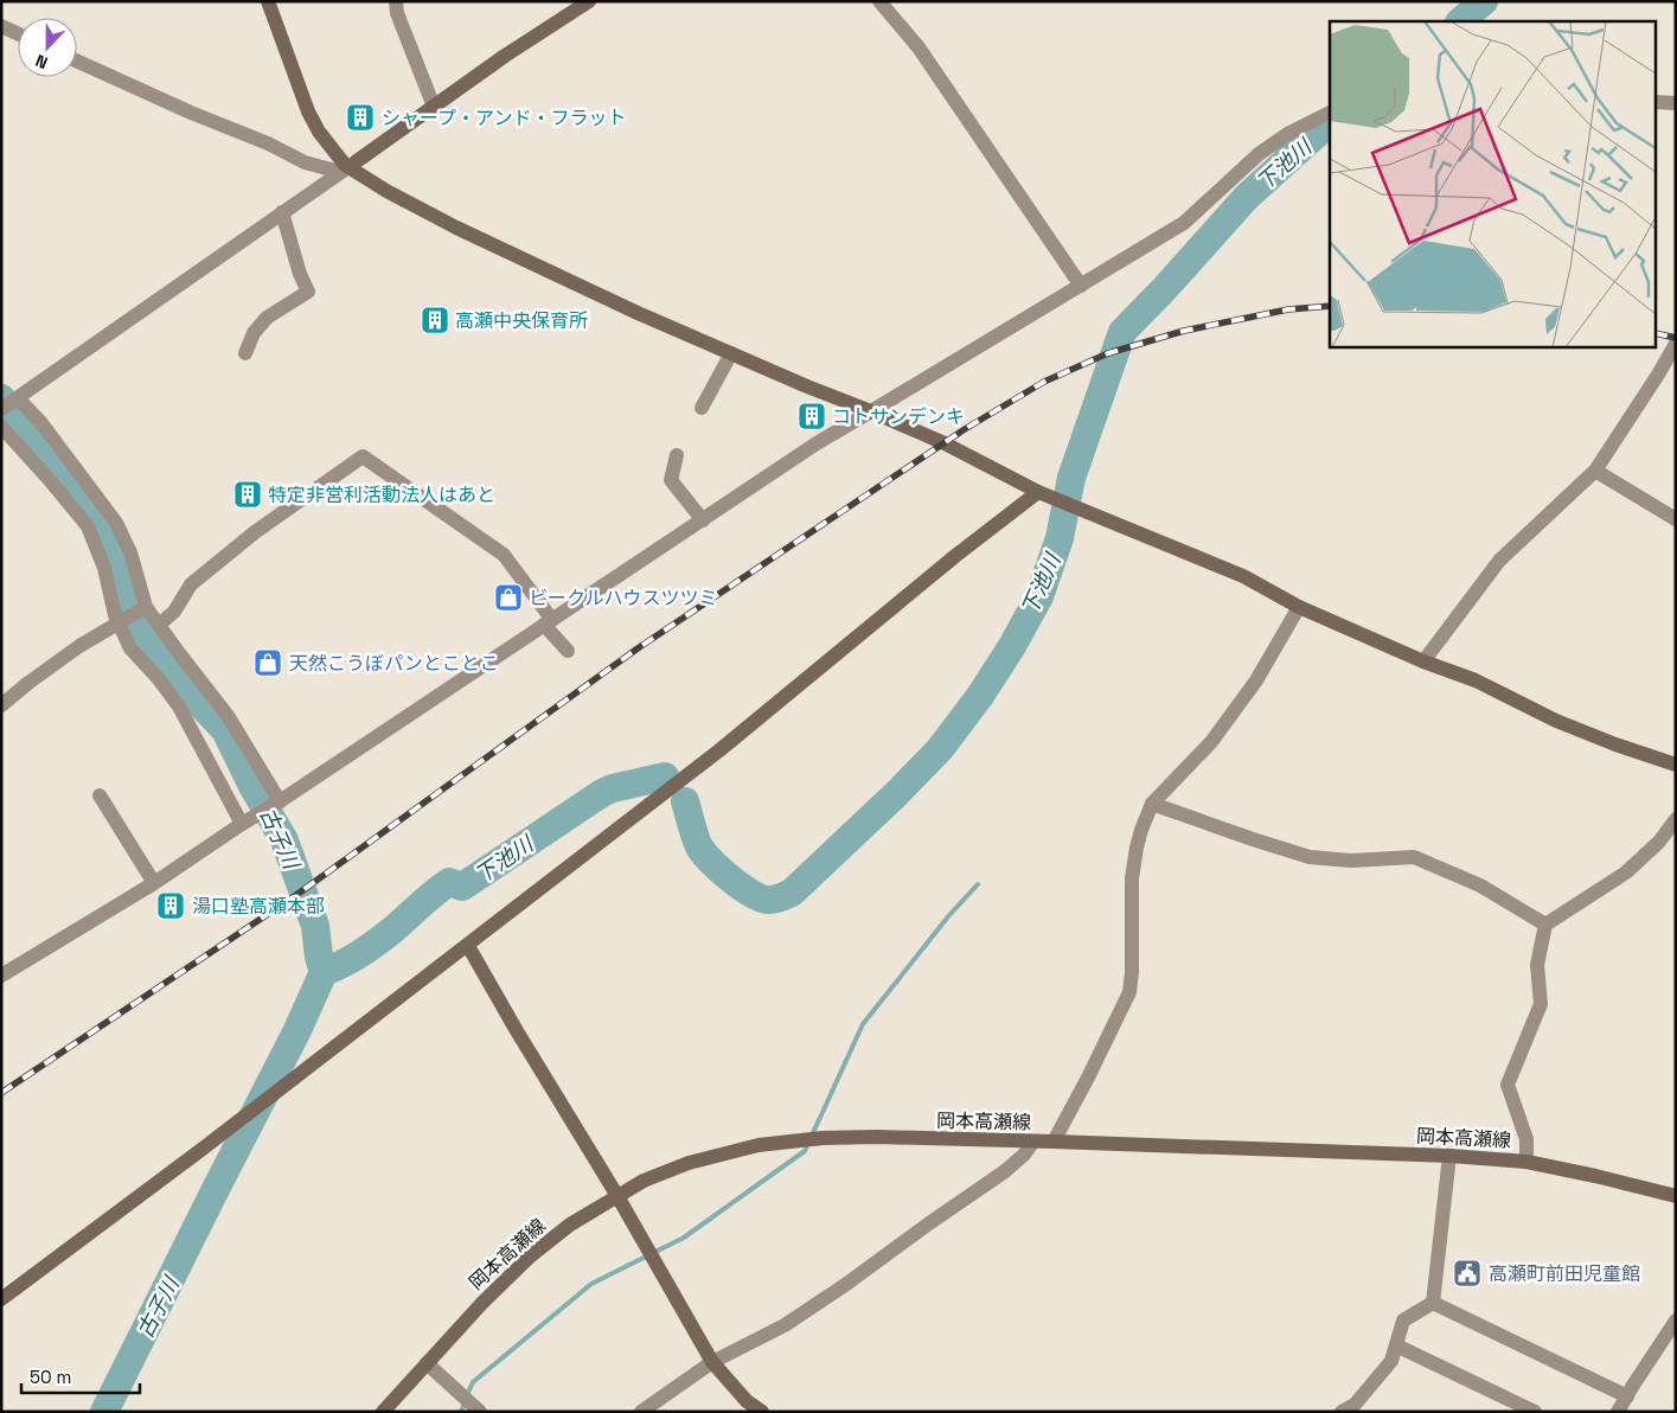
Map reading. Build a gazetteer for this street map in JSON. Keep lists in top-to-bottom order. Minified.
{"streets":{"street":["岡本高瀬線"]},"water":["下池川","古子川"],"places":{"building":["シャープ・アンド・フラット","高瀬中央保育所","コトサンデンキ","特定非営利活動法人はあと","湯口塾高瀬本部"],"shop":["ビークルハウスツツミ","天然こうぼパンとことこ"],"public building":["高瀬町前田児童館"]},"scale_bar":"50 m","north":"bottom"}
